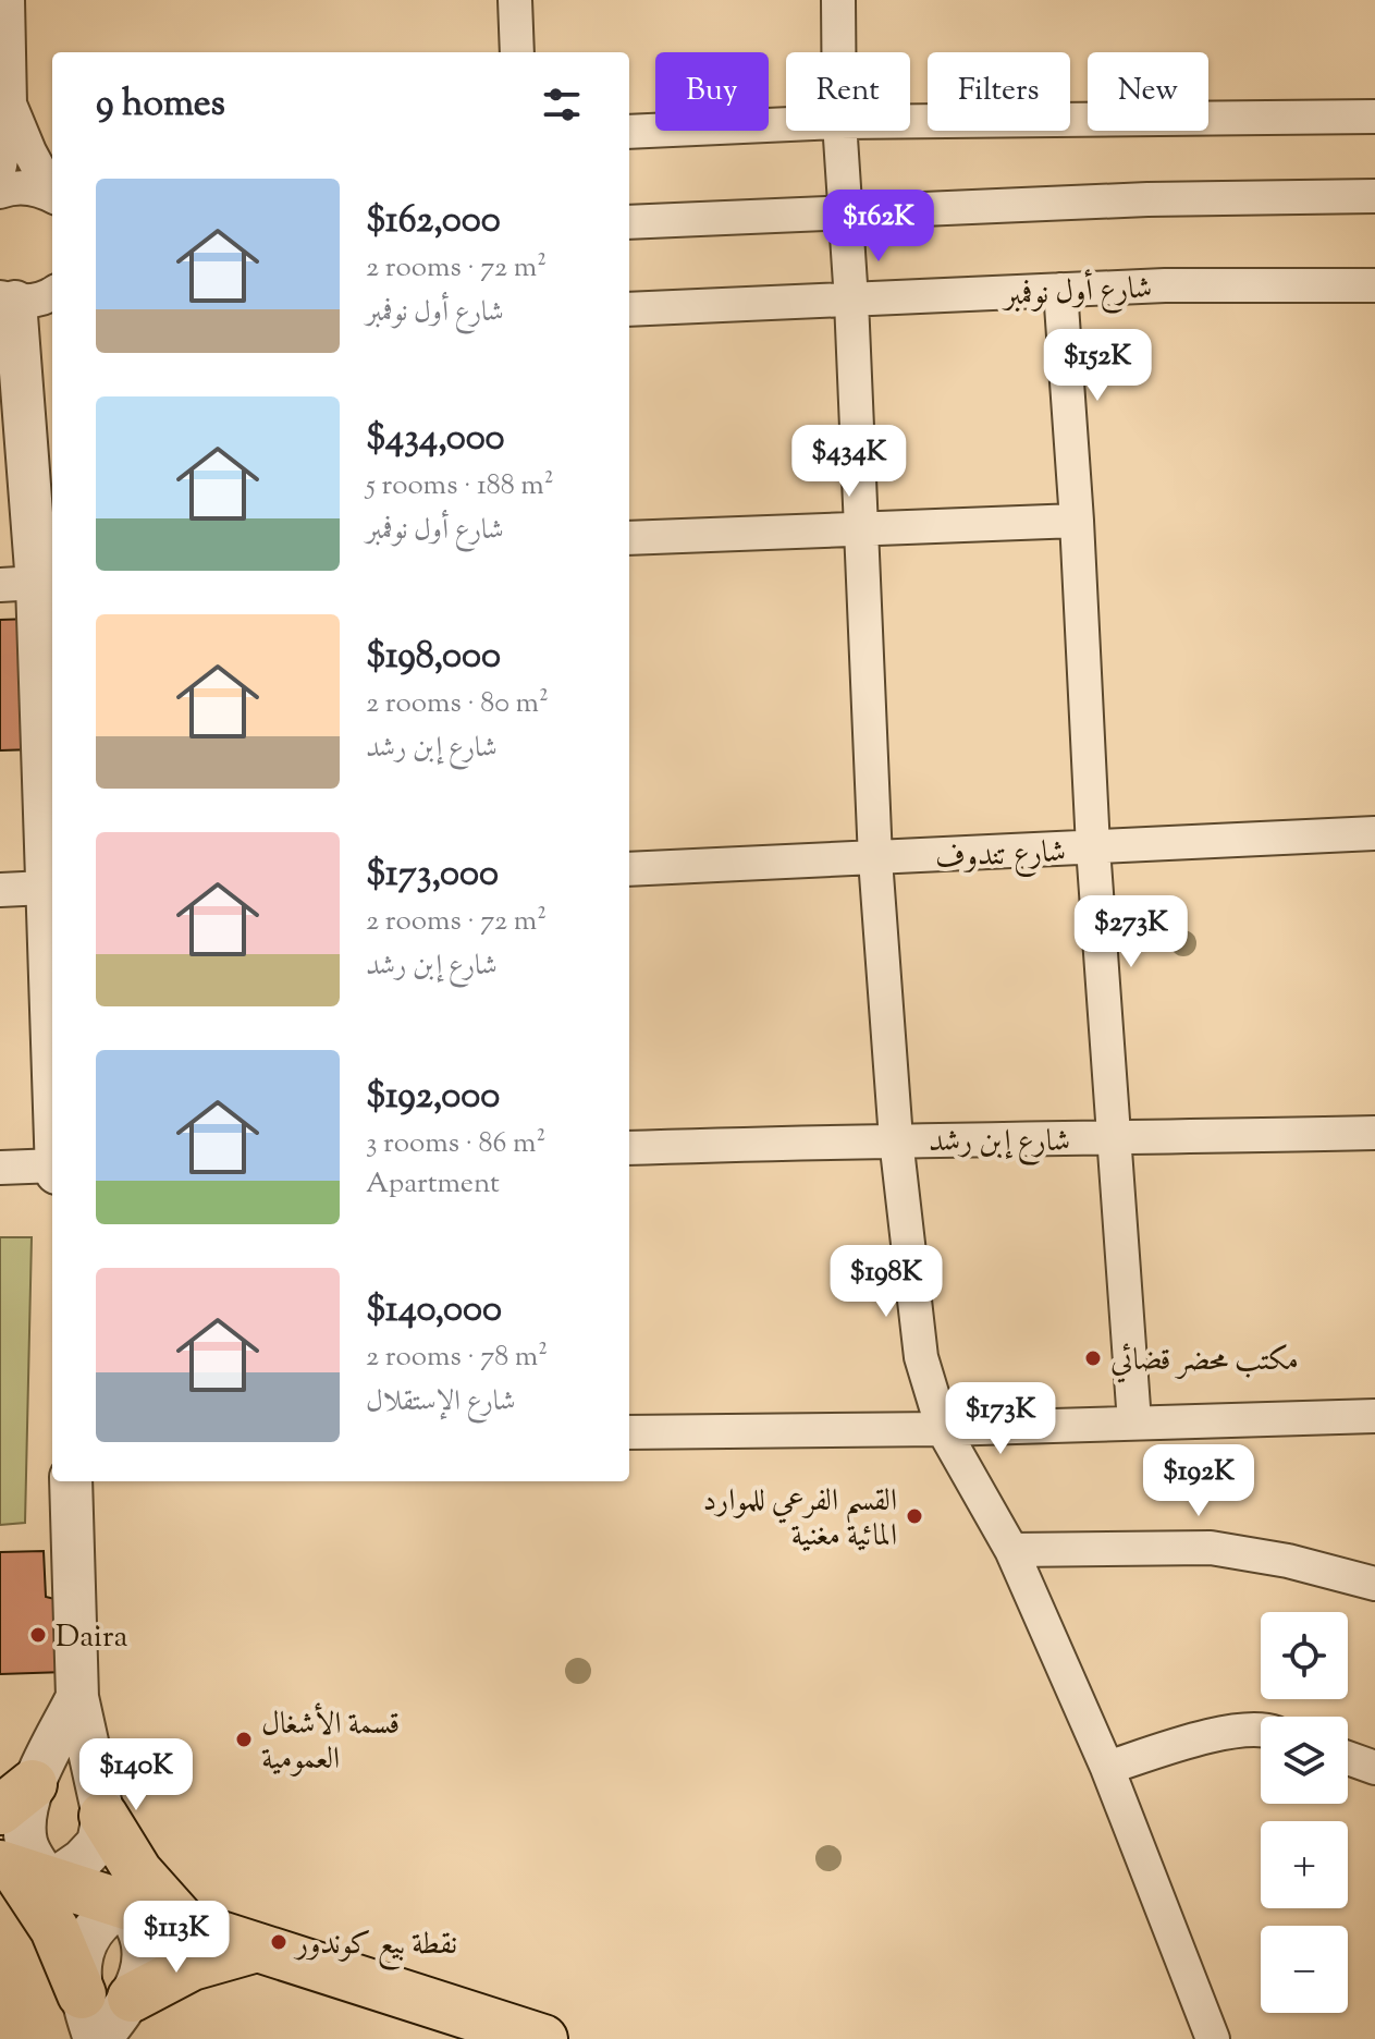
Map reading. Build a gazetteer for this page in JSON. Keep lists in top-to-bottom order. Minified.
{"streets":{"street":["شارع أول نوفمبر","شارع تندوف","شارع إبن رشد"]},"places":["مكتب محضر قضائي","القسم الفرعي للموارد المائية مغنية","Daira","قسمة الأشغال العمومية","نقطة بيع كوندور"],"page":{"chip":["Buy","Rent","Filters","New"],"heading":"9 homes","list":[{"name":"$162,000","note":"2 rooms · 72 m² · شارع أول نوفمبر"},{"name":"$434,000","note":"5 rooms · 188 m² · شارع أول نوفمبر"},{"name":"$198,000","note":"2 rooms · 80 m² · شارع إبن رشد"},{"name":"$173,000","note":"2 rooms · 72 m² · شارع إبن رشد"},{"name":"$192,000","note":"3 rooms · 86 m² · Apartment"},{"name":"$140,000","note":"2 rooms · 78 m² · شارع الإستقلال"}],"price":["$162K","$152K","$434K","$273K","$198K","$173K","$192K","$140K","$113K"],"map_buttons":["+","−"]}}
